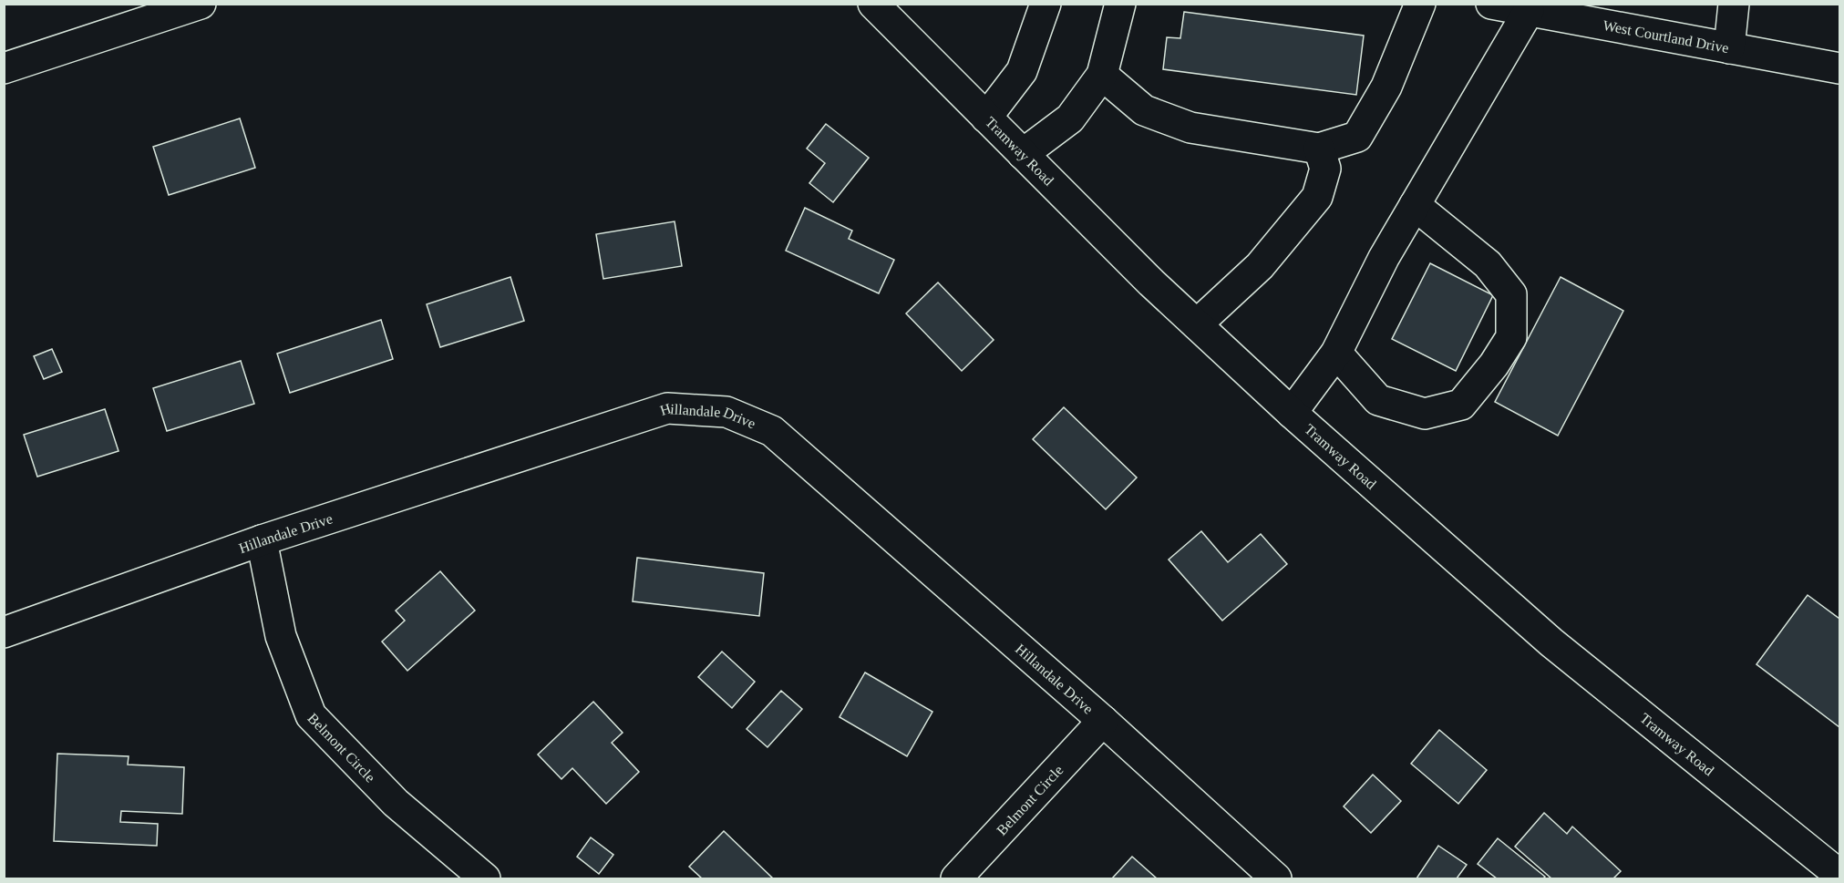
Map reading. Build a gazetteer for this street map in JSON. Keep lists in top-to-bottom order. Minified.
{"streets":{"street":["West Courtland Drive","Tramway Road","Hillandale Drive","Belmont Circle"]},"crossings":[["Hillandale Drive","Belmont Circle"]]}
